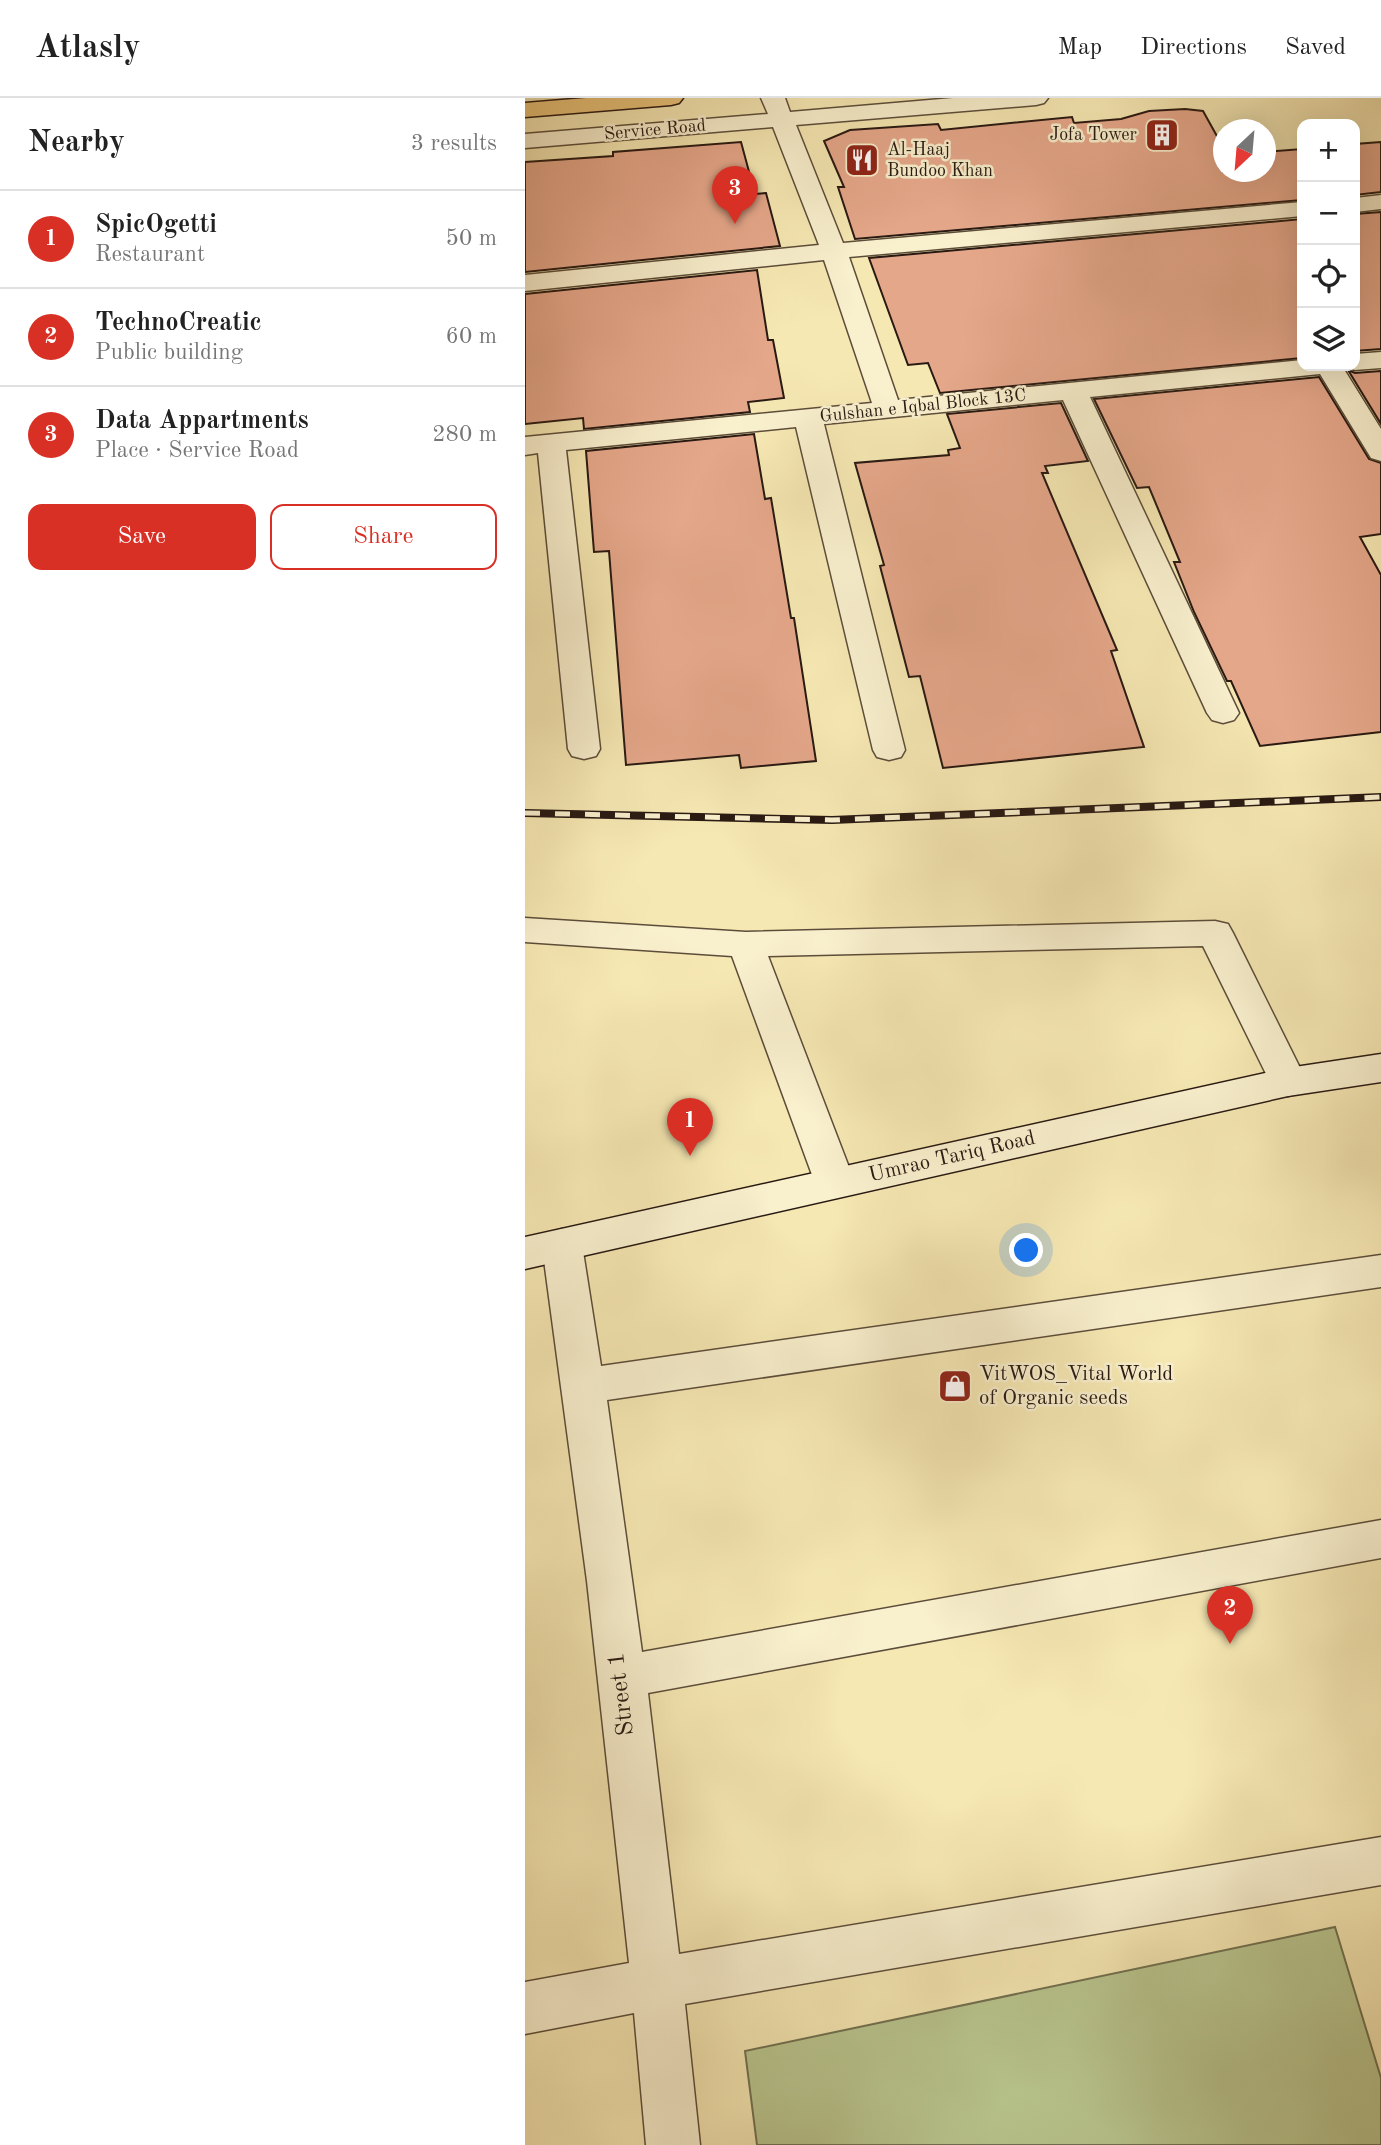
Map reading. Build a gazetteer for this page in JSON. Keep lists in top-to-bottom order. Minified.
{"streets":{"street":["Service Road","Gulshan e Iqbal Block 13C","Umrao Tariq Road","Street 1"]},"crossings":[["Umrao Tariq Road","Street 1"]],"places":{"building":["Jofa Tower"],"restaurant":["Al-Haaj Bundoo Khan"],"shop":["VitWOS_Vital World of Organic seeds"]},"north":"bottom left","page":{"header":"Atlasly","nav":["Map","Directions","Saved"],"heading":["Nearby","3 results"],"map_buttons":["+","−"],"pins":["3","1","2"],"list":[{"mark":"1","name":"SpicOgetti","note":"Restaurant","value":"50 m"},{"mark":"2","name":"TechnoCreatic","note":"Public building","value":"60 m"},{"mark":"3","name":"Data Appartments","note":"Place · Service Road","value":"280 m"}],"buttons":["Save","Share"]}}
